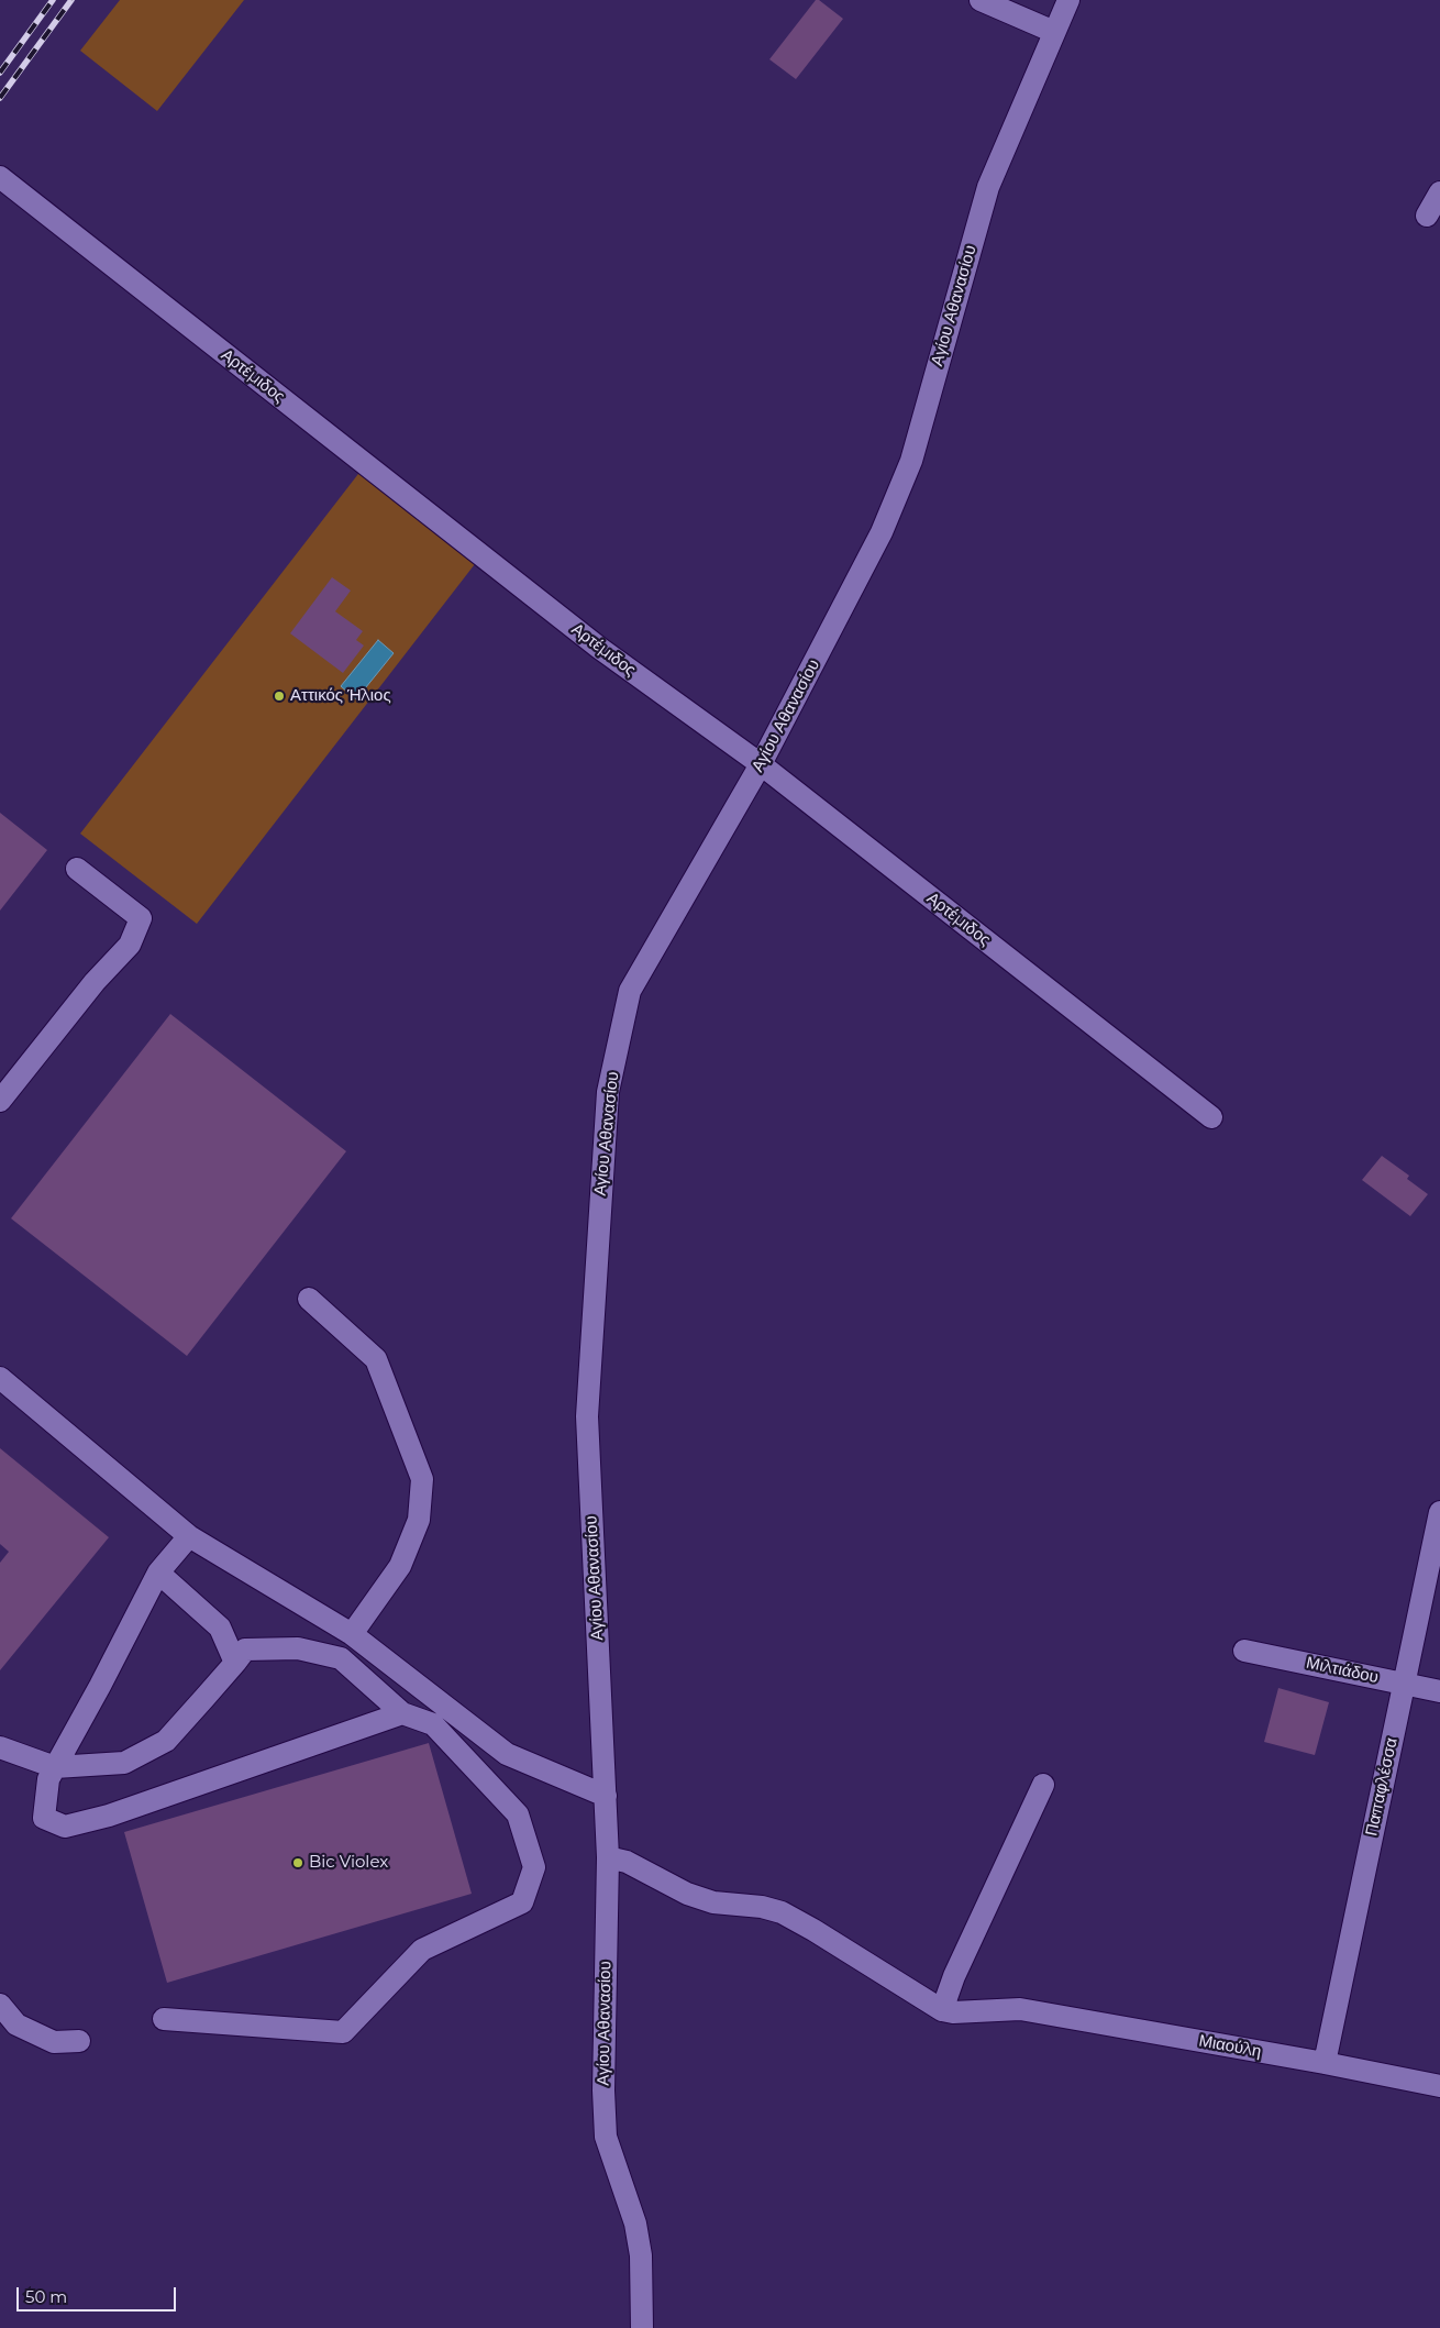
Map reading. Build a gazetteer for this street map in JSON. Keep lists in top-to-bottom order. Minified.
{"streets":{"street":["Αγίου Αθανασίου","Αρτέμιδος","Μιλτιάδου","Παπαφλέσσα","Μιαούλη"]},"crossings":[["Αγίου Αθανασίου","Αρτέμιδος"],["Μιλτιάδου","Παπαφλέσσα"],["Παπαφλέσσα","Μιαούλη"]],"places":["Αττικός Ήλιος","Bic Violex"],"scale_bar":"50 m"}
